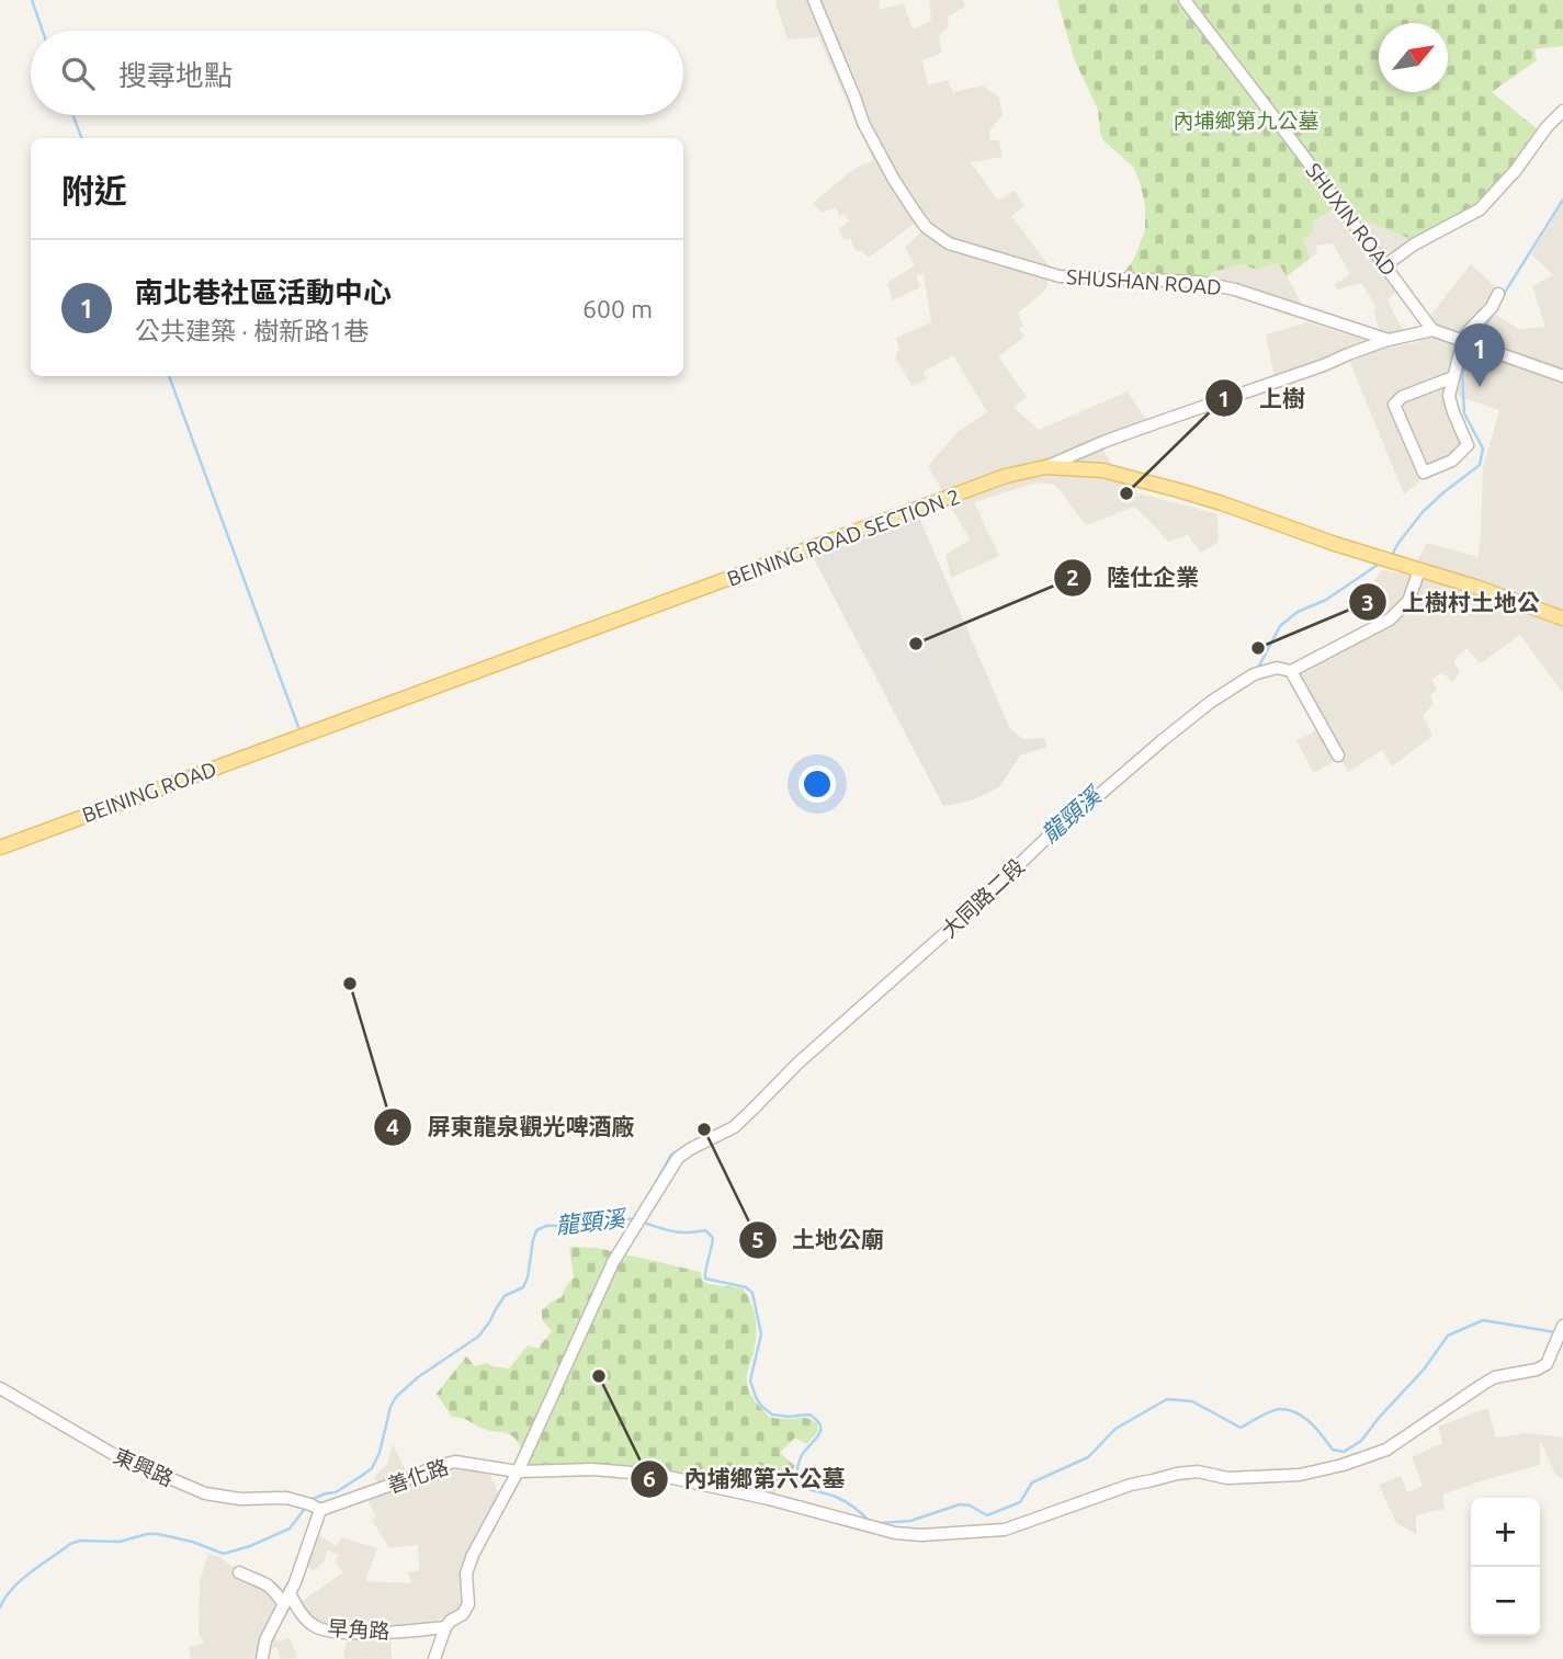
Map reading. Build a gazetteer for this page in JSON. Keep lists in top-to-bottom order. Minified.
{"streets":{"main road":["BEINING ROAD SECTION 2","BEINING ROAD"],"street":["SHUXIN ROAD","SHUSHAN ROAD","大同路二段","東興路","善化路","早角路"]},"crossings":[["SHUSHAN ROAD","BEINING ROAD SECTION 2"],["BEINING ROAD SECTION 2","BEINING ROAD"],["大同路二段","善化路"],["大同路二段","早角路"],["東興路","善化路"]],"water":["龍頸溪"],"parks":["內埔鄉第九公墓"],"places":["上樹","陸仕企業","上樹村土地公","屏東龍泉觀光啤酒廠","土地公廟","內埔鄉第六公墓"],"north":"top right","page":{"search":"搜尋地點","heading":"附近","list":[{"mark":"1","name":"南北巷社區活動中心","note":"公共建築 · 樹新路1巷","value":"600 m"}],"pins":"1","map_buttons":["+","−"]}}
